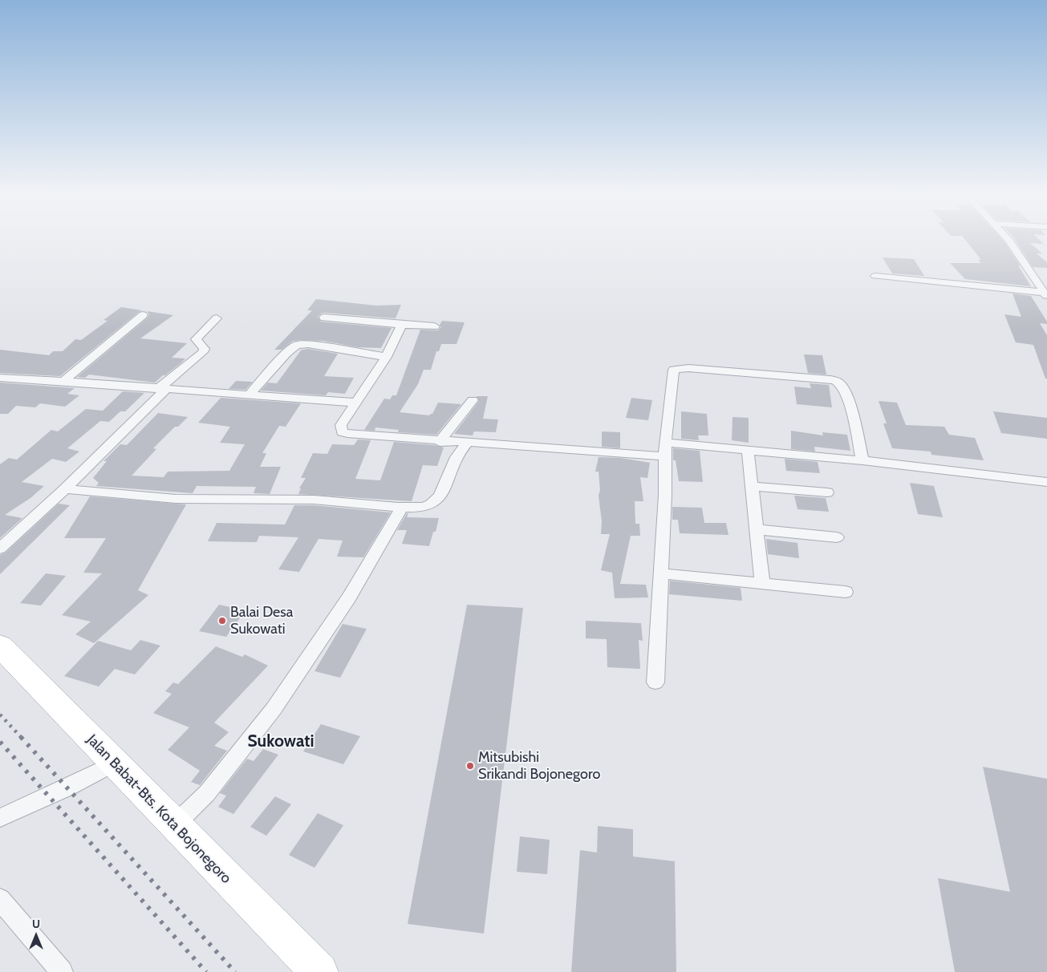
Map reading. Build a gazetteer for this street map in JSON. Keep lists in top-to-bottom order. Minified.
{"streets":{"highway":["Jalan Babat-Bts. Kota Bojonegoro"]},"districts":["Sukowati"],"places":["Balai Desa Sukowati","Mitsubishi Srikandi Bojonegoro"],"north":"top"}
